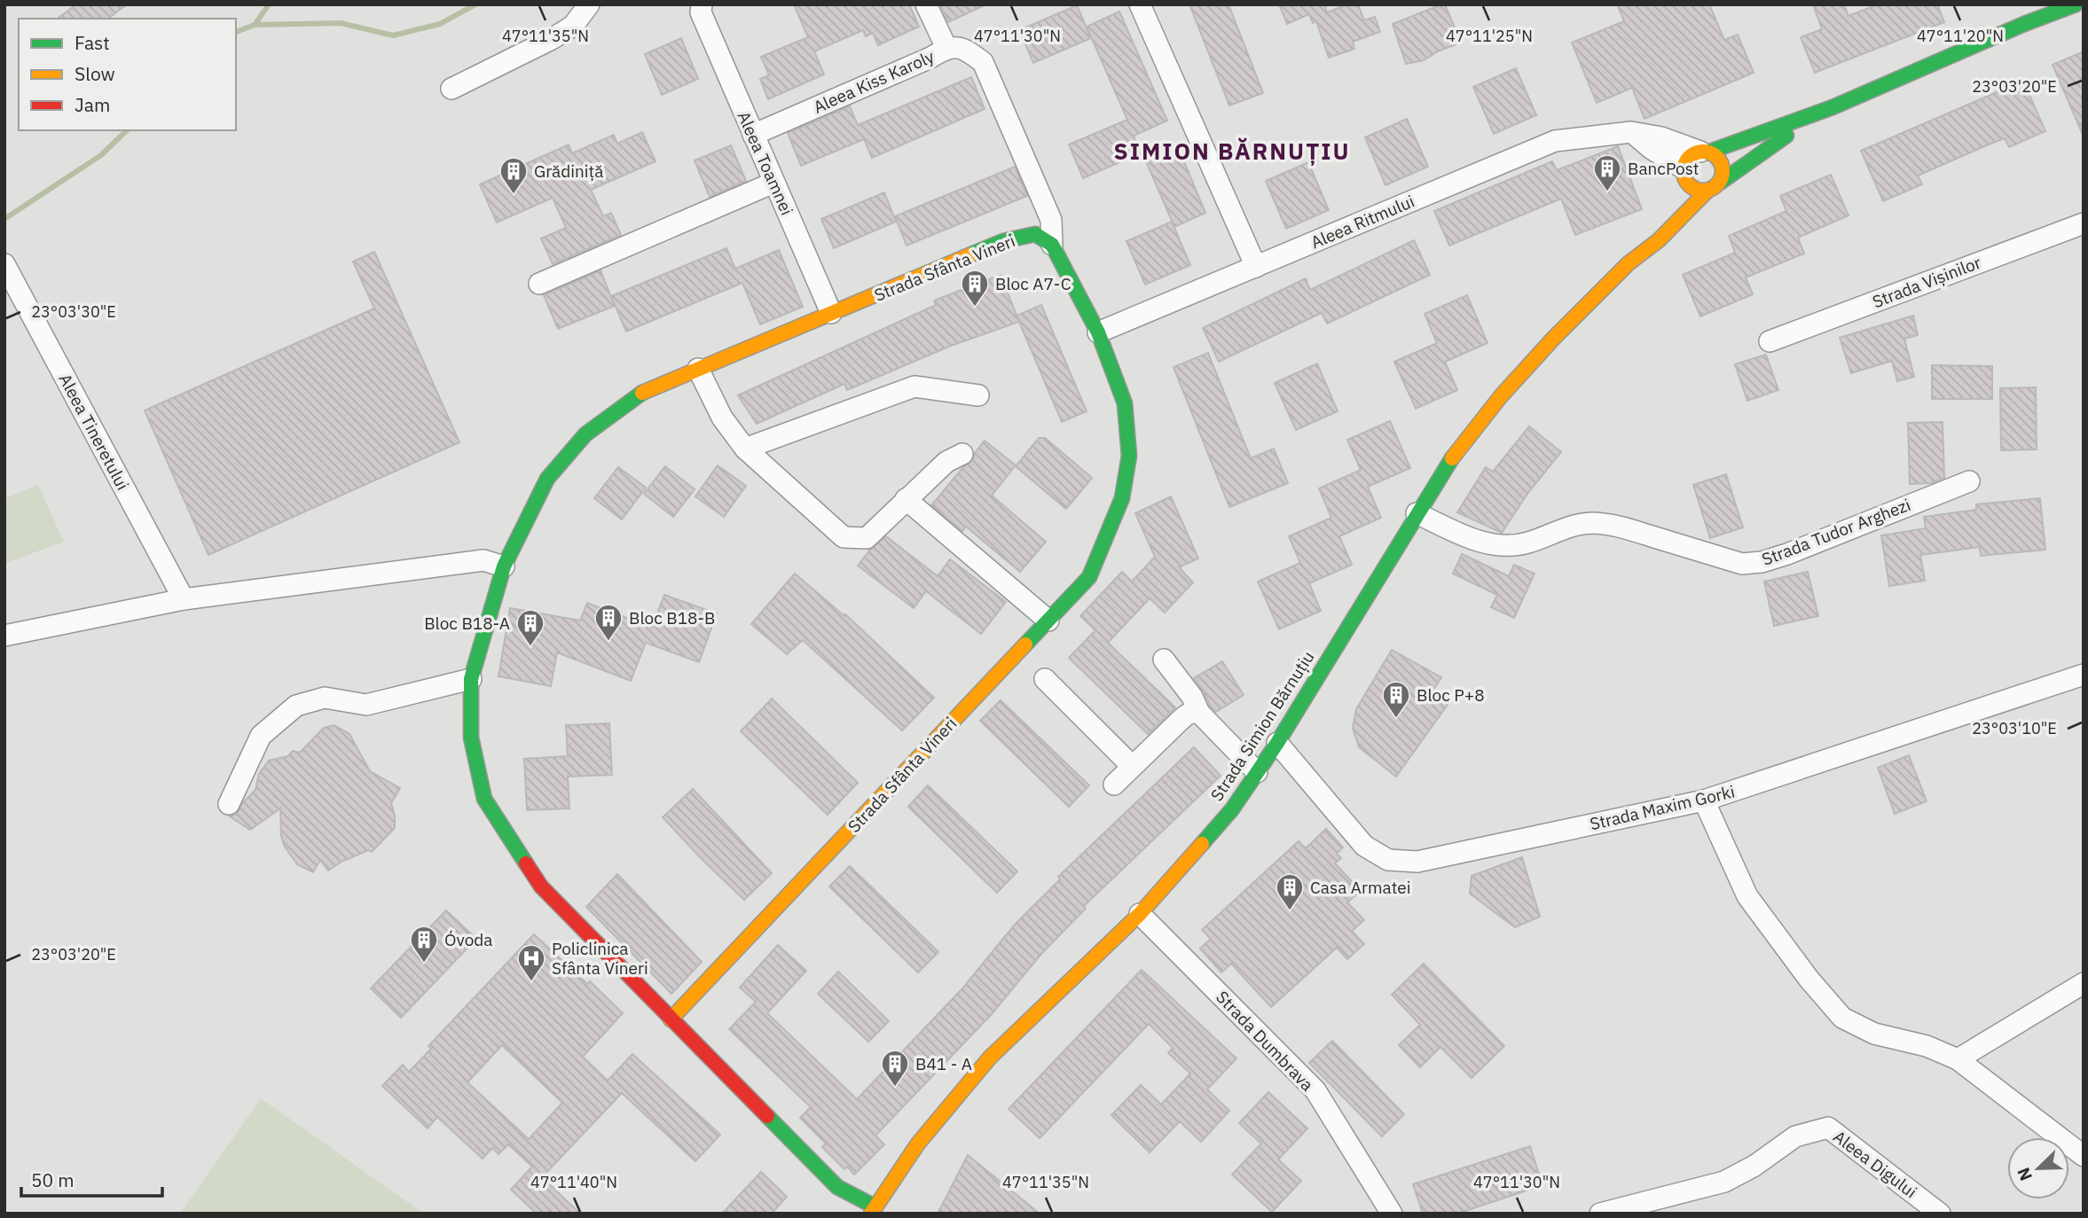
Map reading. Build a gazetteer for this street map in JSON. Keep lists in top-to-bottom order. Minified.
{"streets":{"street":["Aleea Kiss Karoly","Aleea Toamnei","Aleea Ritmului","Strada Sfânta Vineri","Strada Vișinilor","Aleea Tineretului","Strada Tudor Arghezi","Strada Simion Bărnuțiu","Strada Maxim Gorki","Strada Dumbrava","Aleea Digului"]},"crossings":[["Aleea Kiss Karoly","Aleea Toamnei"],["Aleea Kiss Karoly","Strada Sfânta Vineri"],["Aleea Toamnei","Strada Sfânta Vineri"],["Aleea Ritmului","Strada Sfânta Vineri"],["Aleea Ritmului","Strada Simion Bărnuțiu"],["Strada Sfânta Vineri","Strada Simion Bărnuțiu"],["Strada Tudor Arghezi","Strada Simion Bărnuțiu"],["Strada Simion Bărnuțiu","Strada Maxim Gorki"],["Strada Simion Bărnuțiu","Strada Dumbrava"]],"districts":["SIMION BĂRNUȚIU"],"places":{"building":["BancPost","Grădiniță","Bloc A7-C","Bloc B18-B","Bloc B18-A","Bloc P+8","Casa Armatei","Óvoda","B41 - A"],"hospital":["Policlinica Sfânta Vineri"]},"legend":["Fast","Slow","Jam"],"scale_bar":"50 m","north":"bottom left","coordinates":["47°11'35\"N","47°11'30\"N","47°11'25\"N","47°11'20\"N","23°03'20\"E","23°03'30\"E","23°03'10\"E","47°11'40\"N"]}
